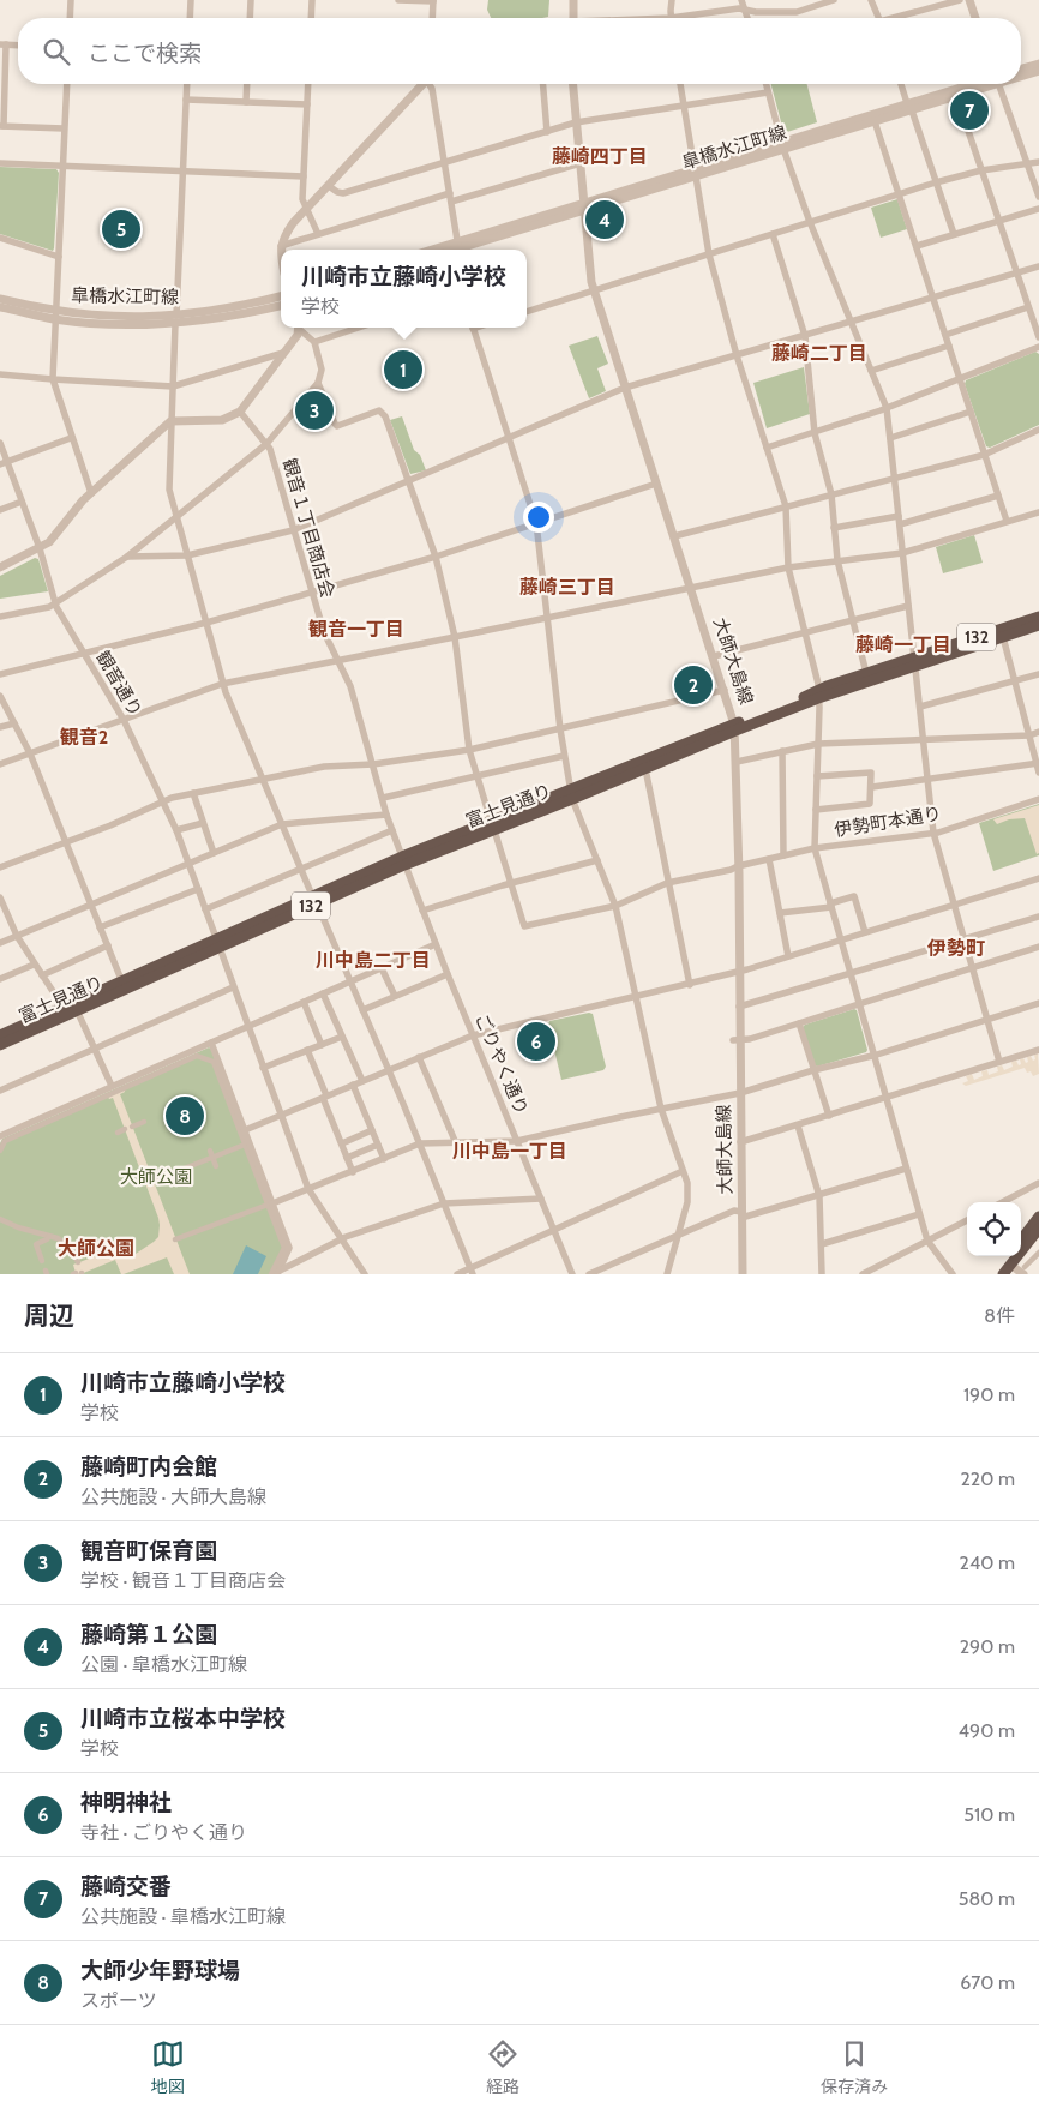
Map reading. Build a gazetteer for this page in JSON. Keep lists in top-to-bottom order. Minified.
{"streets":{"highway":["132","富士見通り"],"street":["皐橋水江町線","観音１丁目商店会","大師大島線","観音通り","伊勢町本通り","ごりやく通り"]},"crossings":[["皐橋水江町線","大師大島線"],["観音１丁目商店会","富士見通り"],["観音１丁目商店会","ごりやく通り"],["大師大島線","富士見通り"],["大師大島線","伊勢町本通り"],["観音通り","富士見通り"],["富士見通り","ごりやく通り"]],"districts":["藤崎四丁目","藤崎二丁目","藤崎三丁目","観音一丁目","藤崎一丁目","観音2","伊勢町","川中島二丁目","川中島一丁目","大師公園"],"parks":["大師公園"],"page":{"search":"ここで検索","pins":["7","4","5","1","3","2","6","8"],"popup":["川崎市立藤崎小学校","学校"],"heading":["周辺","8件"],"list":[{"mark":"1","name":"川崎市立藤崎小学校","note":"学校","value":"190 m"},{"mark":"2","name":"藤崎町内会館","note":"公共施設 · 大師大島線","value":"220 m"},{"mark":"3","name":"観音町保育園","note":"学校 · 観音１丁目商店会","value":"240 m"},{"mark":"4","name":"藤崎第１公園","note":"公園 · 皐橋水江町線","value":"290 m"},{"mark":"5","name":"川崎市立桜本中学校","note":"学校","value":"490 m"},{"mark":"6","name":"神明神社","note":"寺社 · ごりやく通り","value":"510 m"},{"mark":"7","name":"藤崎交番","note":"公共施設 · 皐橋水江町線","value":"580 m"},{"mark":"8","name":"大師少年野球場","note":"スポーツ","value":"670 m"}],"nav":["地図","経路","保存済み"]}}
